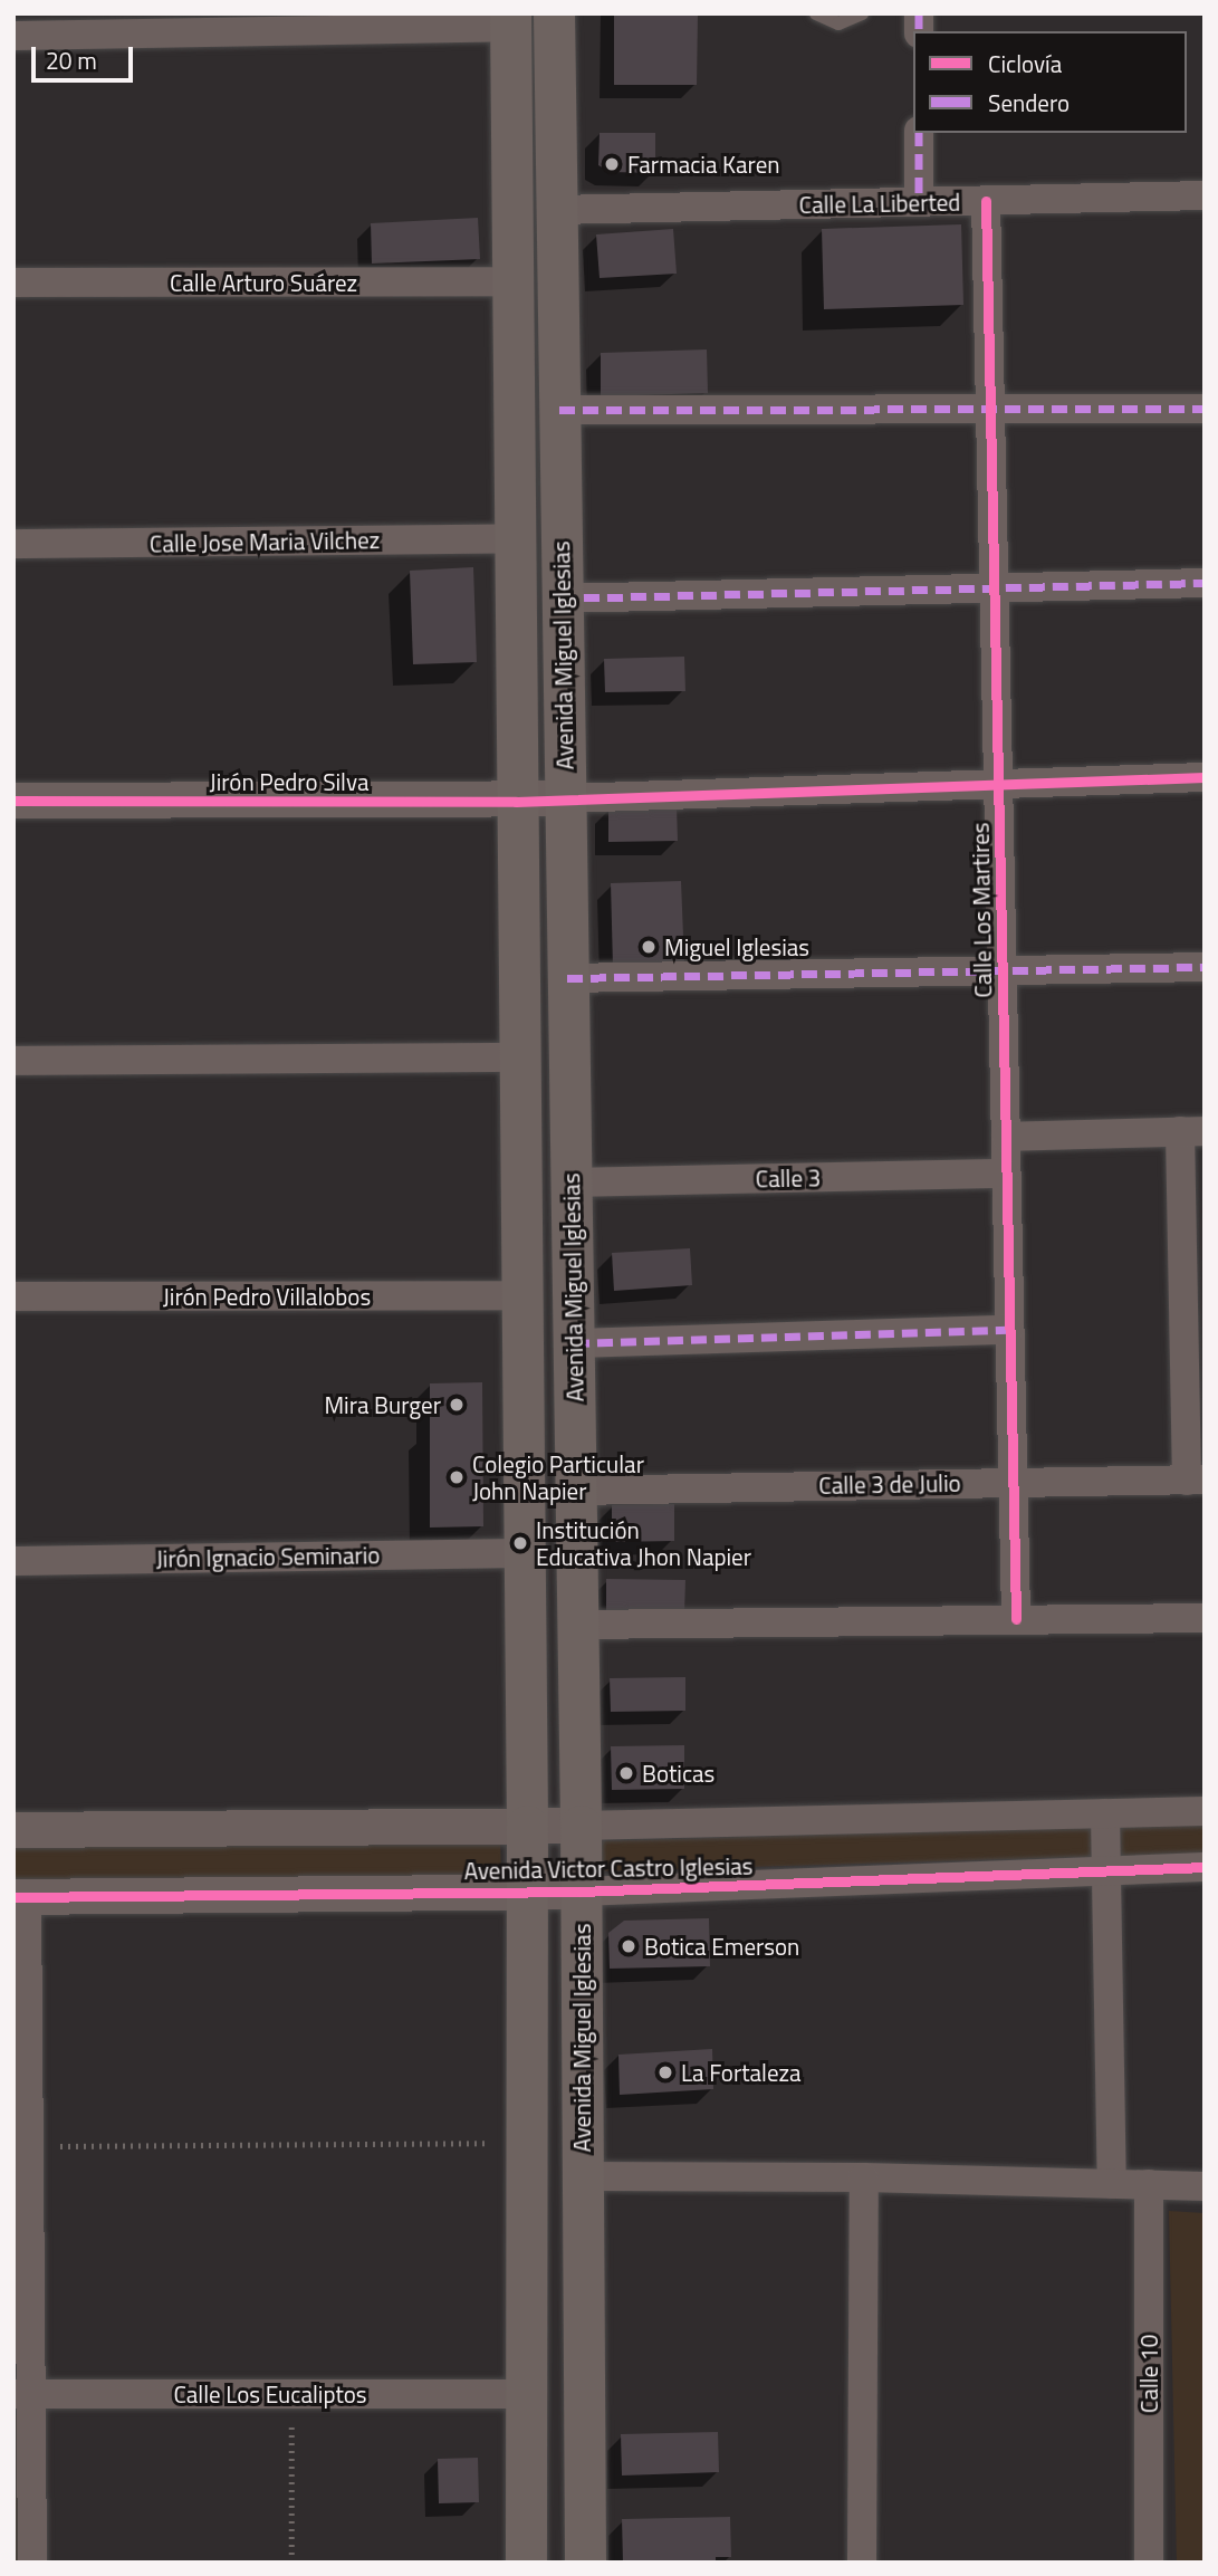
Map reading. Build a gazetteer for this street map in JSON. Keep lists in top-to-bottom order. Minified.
{"streets":{"main road":["Avenida Miguel Iglesias"],"street":["Calle La Liberted","Calle Arturo Suárez","Calle Jose Maria Vilchez","Jirón Pedro Silva","Calle Los Martires","Calle 3","Jirón Pedro Villalobos","Calle 3 de Julio","Jirón Ignacio Seminario","Avenida Victor Castro Iglesias","Calle 10","Calle Los Eucaliptos"]},"crossings":[["Calle La Liberted","Avenida Miguel Iglesias"],["Calle La Liberted","Calle Los Martires"],["Calle Arturo Suárez","Avenida Miguel Iglesias"],["Calle Jose Maria Vilchez","Avenida Miguel Iglesias"],["Avenida Miguel Iglesias","Jirón Pedro Silva"],["Avenida Miguel Iglesias","Calle 3"],["Avenida Miguel Iglesias","Jirón Pedro Villalobos"],["Avenida Miguel Iglesias","Calle 3 de Julio"],["Avenida Miguel Iglesias","Jirón Ignacio Seminario"],["Avenida Miguel Iglesias","Avenida Victor Castro Iglesias"],["Avenida Miguel Iglesias","Calle Los Eucaliptos"],["Calle Los Martires","Calle 3"],["Calle Los Martires","Calle 3 de Julio"]],"places":["Farmacia Karen","Miguel Iglesias","Mira Burger","Colegio Particular John Napier","Institución Educativa Jhon Napier","Boticas","Botica Emerson","La Fortaleza"],"legend":["Ciclovía","Sendero"],"scale_bar":"20 m"}
